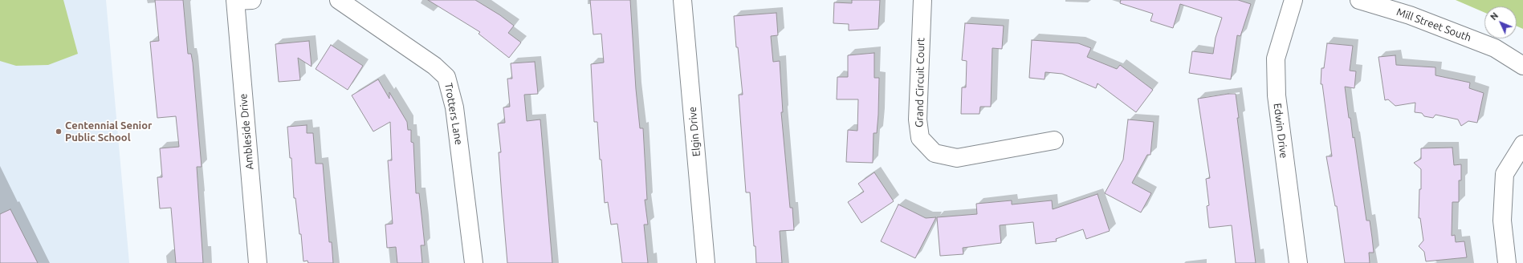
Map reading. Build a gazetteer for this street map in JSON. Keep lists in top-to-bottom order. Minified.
{"streets":{"street":["Mill Street South","Grand Circuit Court","Trotters Lane","Edwin Drive","Ambleside Drive","Elgin Drive"]},"places":["Centennial Senior Public School"],"north":"top left"}
